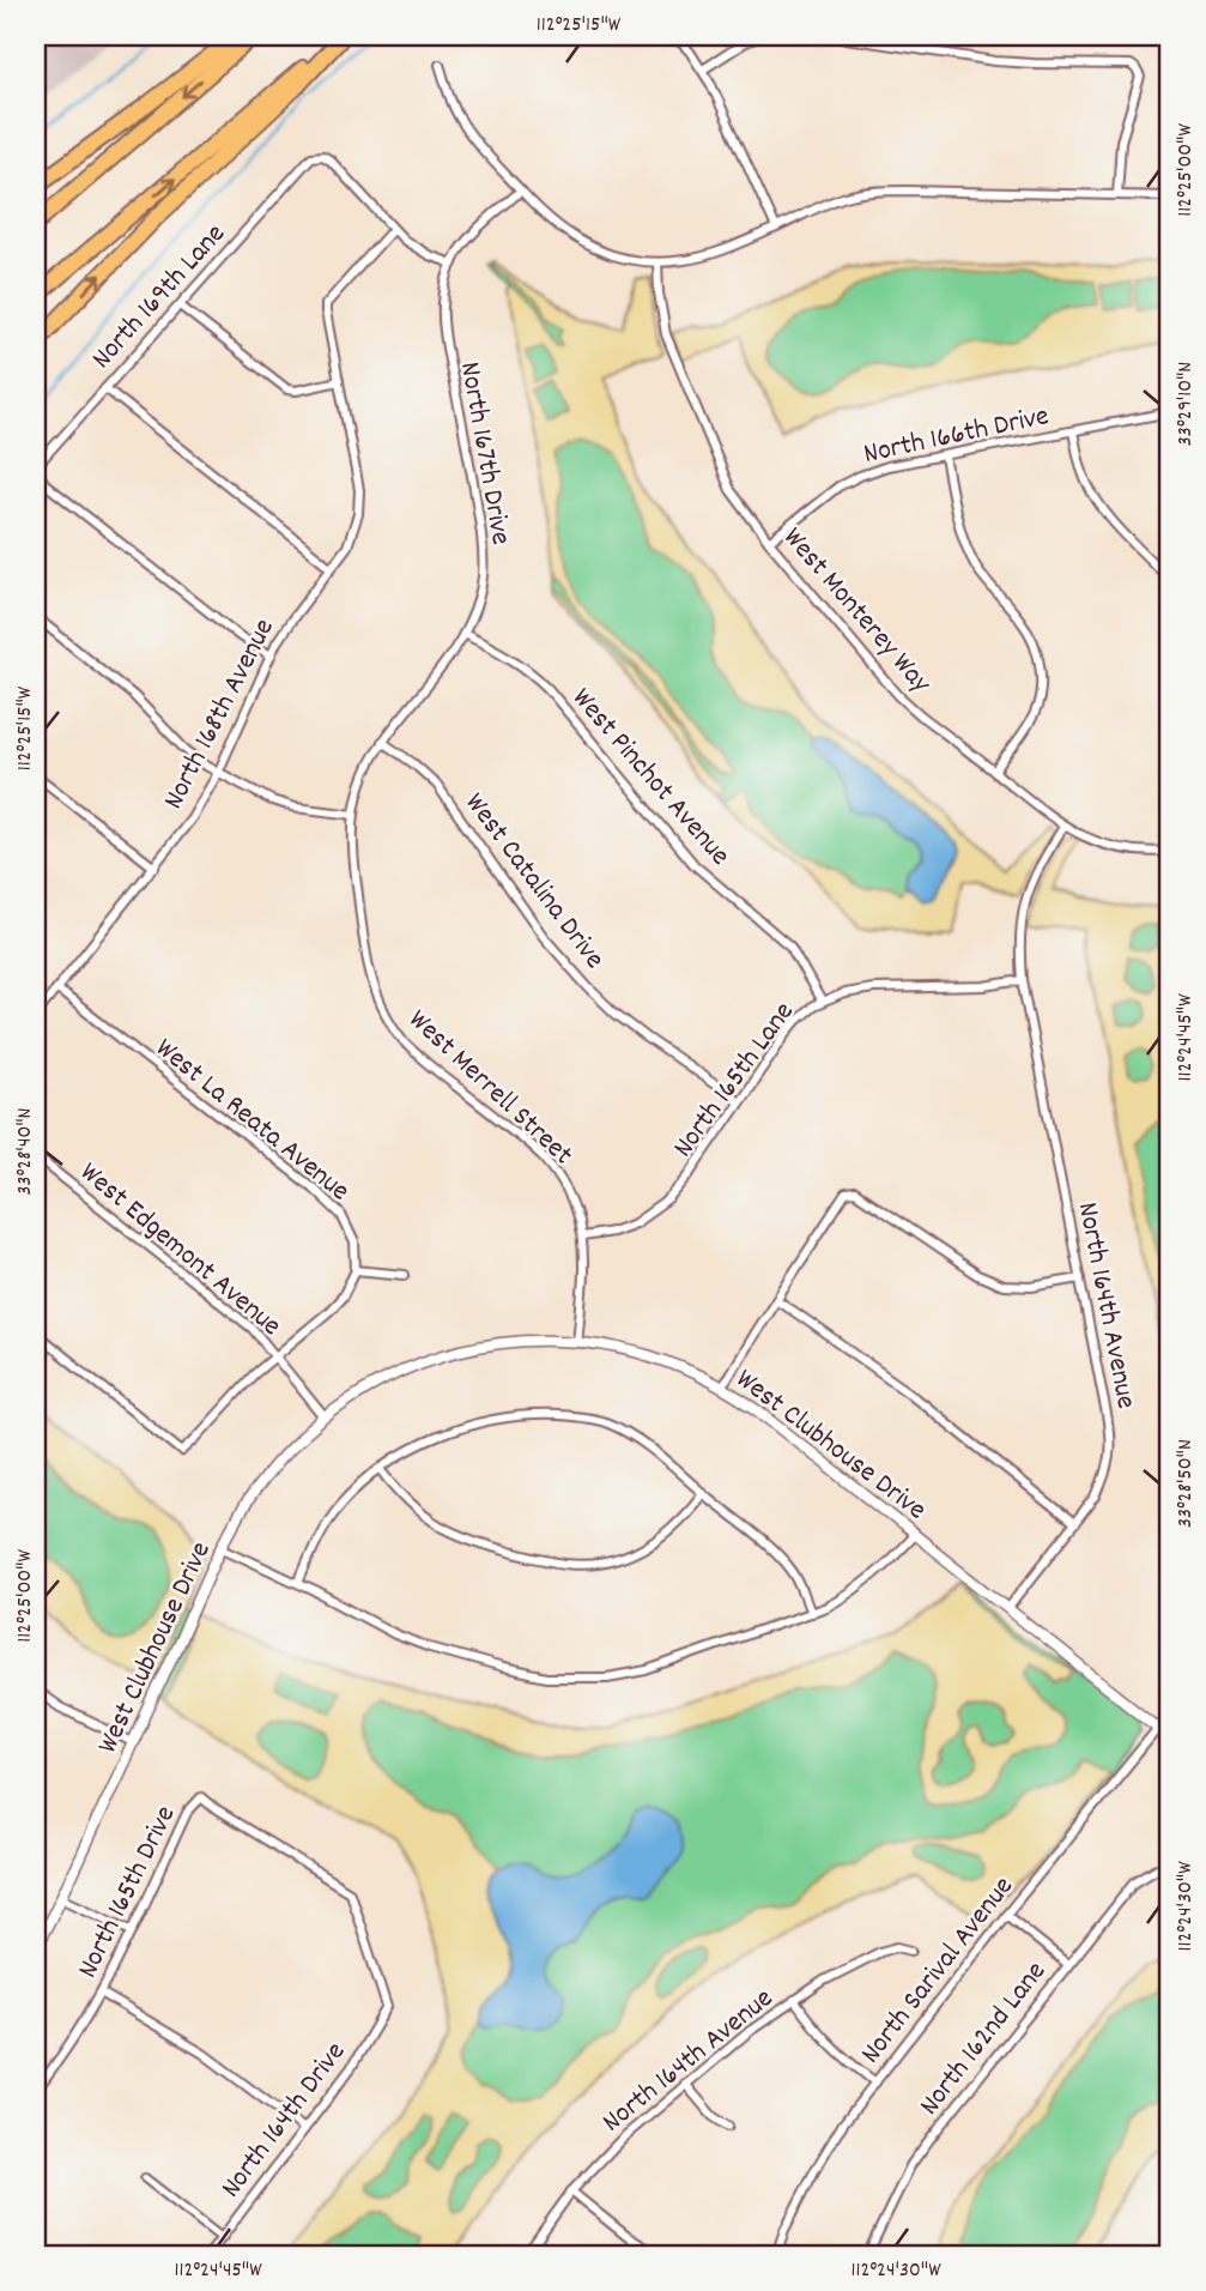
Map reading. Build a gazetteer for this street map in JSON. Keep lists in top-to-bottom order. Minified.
{"streets":{"street":["North 169th Lane","North 166th Drive","North 167th Drive","West Monterey Way","North 168th Avenue","West Pinchot Avenue","West Catalina Drive","North 165th Lane","West Merrell Street","West La Reata Avenue","West Edgemont Avenue","North 164th Avenue","West Clubhouse Drive","North 165th Drive","North Sarival Avenue","North 162nd Lane","North 164th Drive"]},"crossings":[["North 169th Lane","North 168th Avenue"],["North 166th Drive","West Monterey Way"],["North 167th Drive","West Pinchot Avenue"],["North 167th Drive","West Catalina Drive"],["North 167th Drive","West Merrell Street"],["North 168th Avenue","West La Reata Avenue"],["West Pinchot Avenue","North 165th Lane"],["West Catalina Drive","North 165th Lane"],["North 165th Lane","West Merrell Street"],["North 165th Lane","North 164th Avenue"],["West Merrell Street","West Clubhouse Drive"],["West Edgemont Avenue","West Clubhouse Drive"],["North 164th Avenue","West Clubhouse Drive"],["West Clubhouse Drive","North Sarival Avenue"],["North 165th Drive","North 164th Drive"]],"coordinates":["112°25'15\"W","112°25'00\"W","33°29'10\"N","112°24'45\"W","33°28'40\"N","33°28'50\"N","112°24'30\"W"]}
